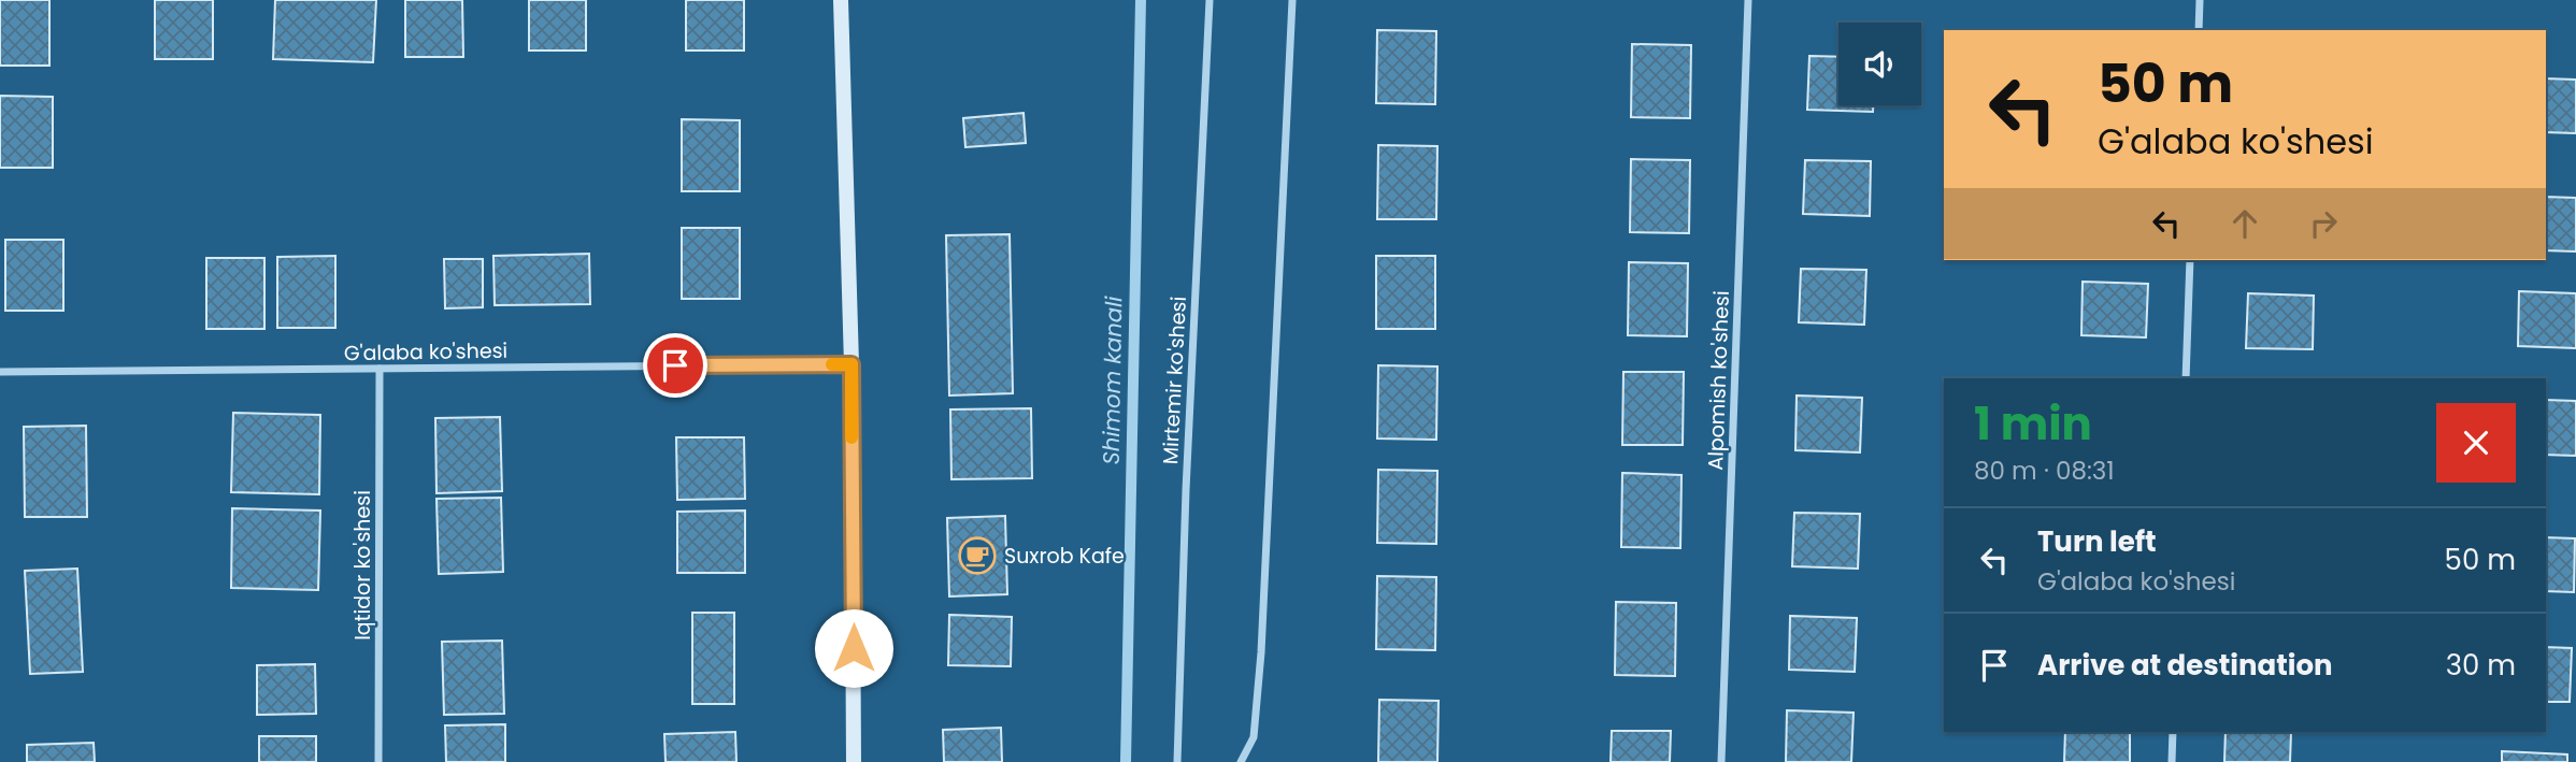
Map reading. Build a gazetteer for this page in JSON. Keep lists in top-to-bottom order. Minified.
{"streets":{"street":["G'alaba ko'shesi","Mirtemir ko'shesi","Alpomish ko'shesi","Iqtidor ko'shesi"]},"crossings":[["G'alaba ko'shesi","Iqtidor ko'shesi"]],"water":["Shimom kanali"],"places":{"cafe":["Suxrob Kafe"]},"page":{"turn":["50 m","G'alaba ko'shesi"],"heading":["1 min","80 m · 08:31"],"list":[{"name":"Turn left","note":"G'alaba ko'shesi","value":"50 m"},{"name":"Arrive at destination","value":"30 m"}]}}
